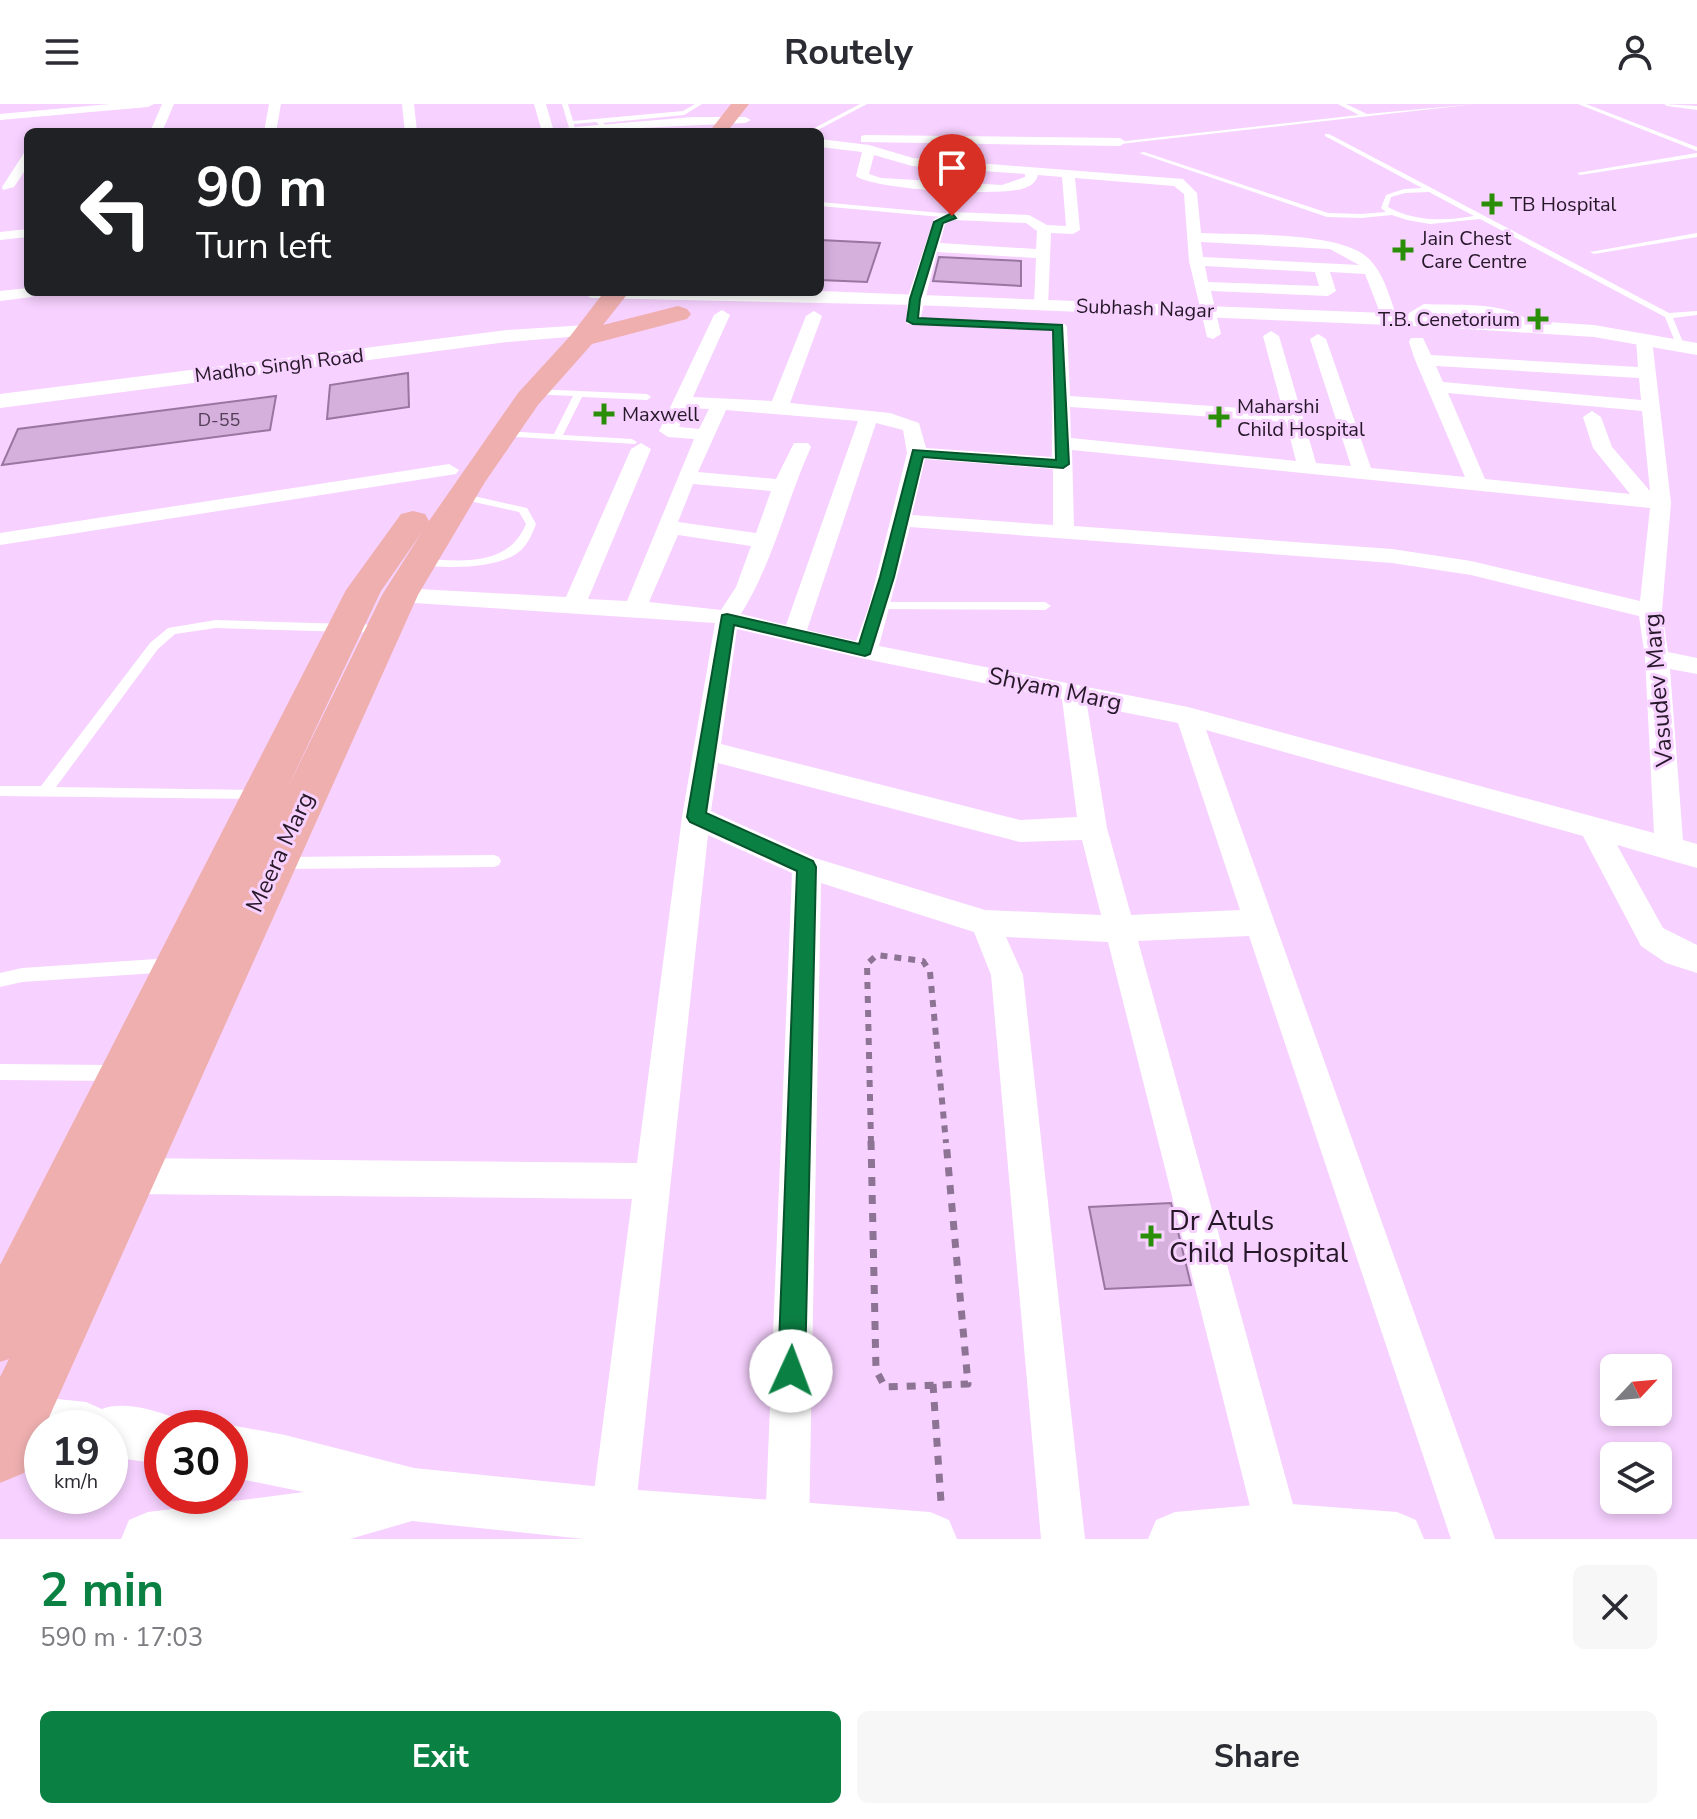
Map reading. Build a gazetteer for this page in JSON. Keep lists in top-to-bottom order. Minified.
{"streets":{"main road":["Meera Marg"],"street":["Subhash Nagar","Madho Singh Road","Shyam Marg","Vasudev Marg"]},"crossings":[["Subhash Nagar","Madho Singh Road"],["Subhash Nagar","Vasudev Marg"],["Subhash Nagar","Meera Marg"],["Madho Singh Road","Meera Marg"],["Shyam Marg","Vasudev Marg"],["Shyam Marg","Meera Marg"]],"places":{"health":["TB Hospital","Jain Chest Care Centre","T.B. Cenetorium","Maxwell","Maharshi Child Hospital","Dr Atuls Child Hospital"]},"house_numbers":["D-55"],"north":"top right","page":{"header":"Routely","turn":["90 m","Turn left"],"speed":"19 km/h","limit":"30","heading":["2 min","590 m · 17:03"],"buttons":["Exit","Share"]}}
